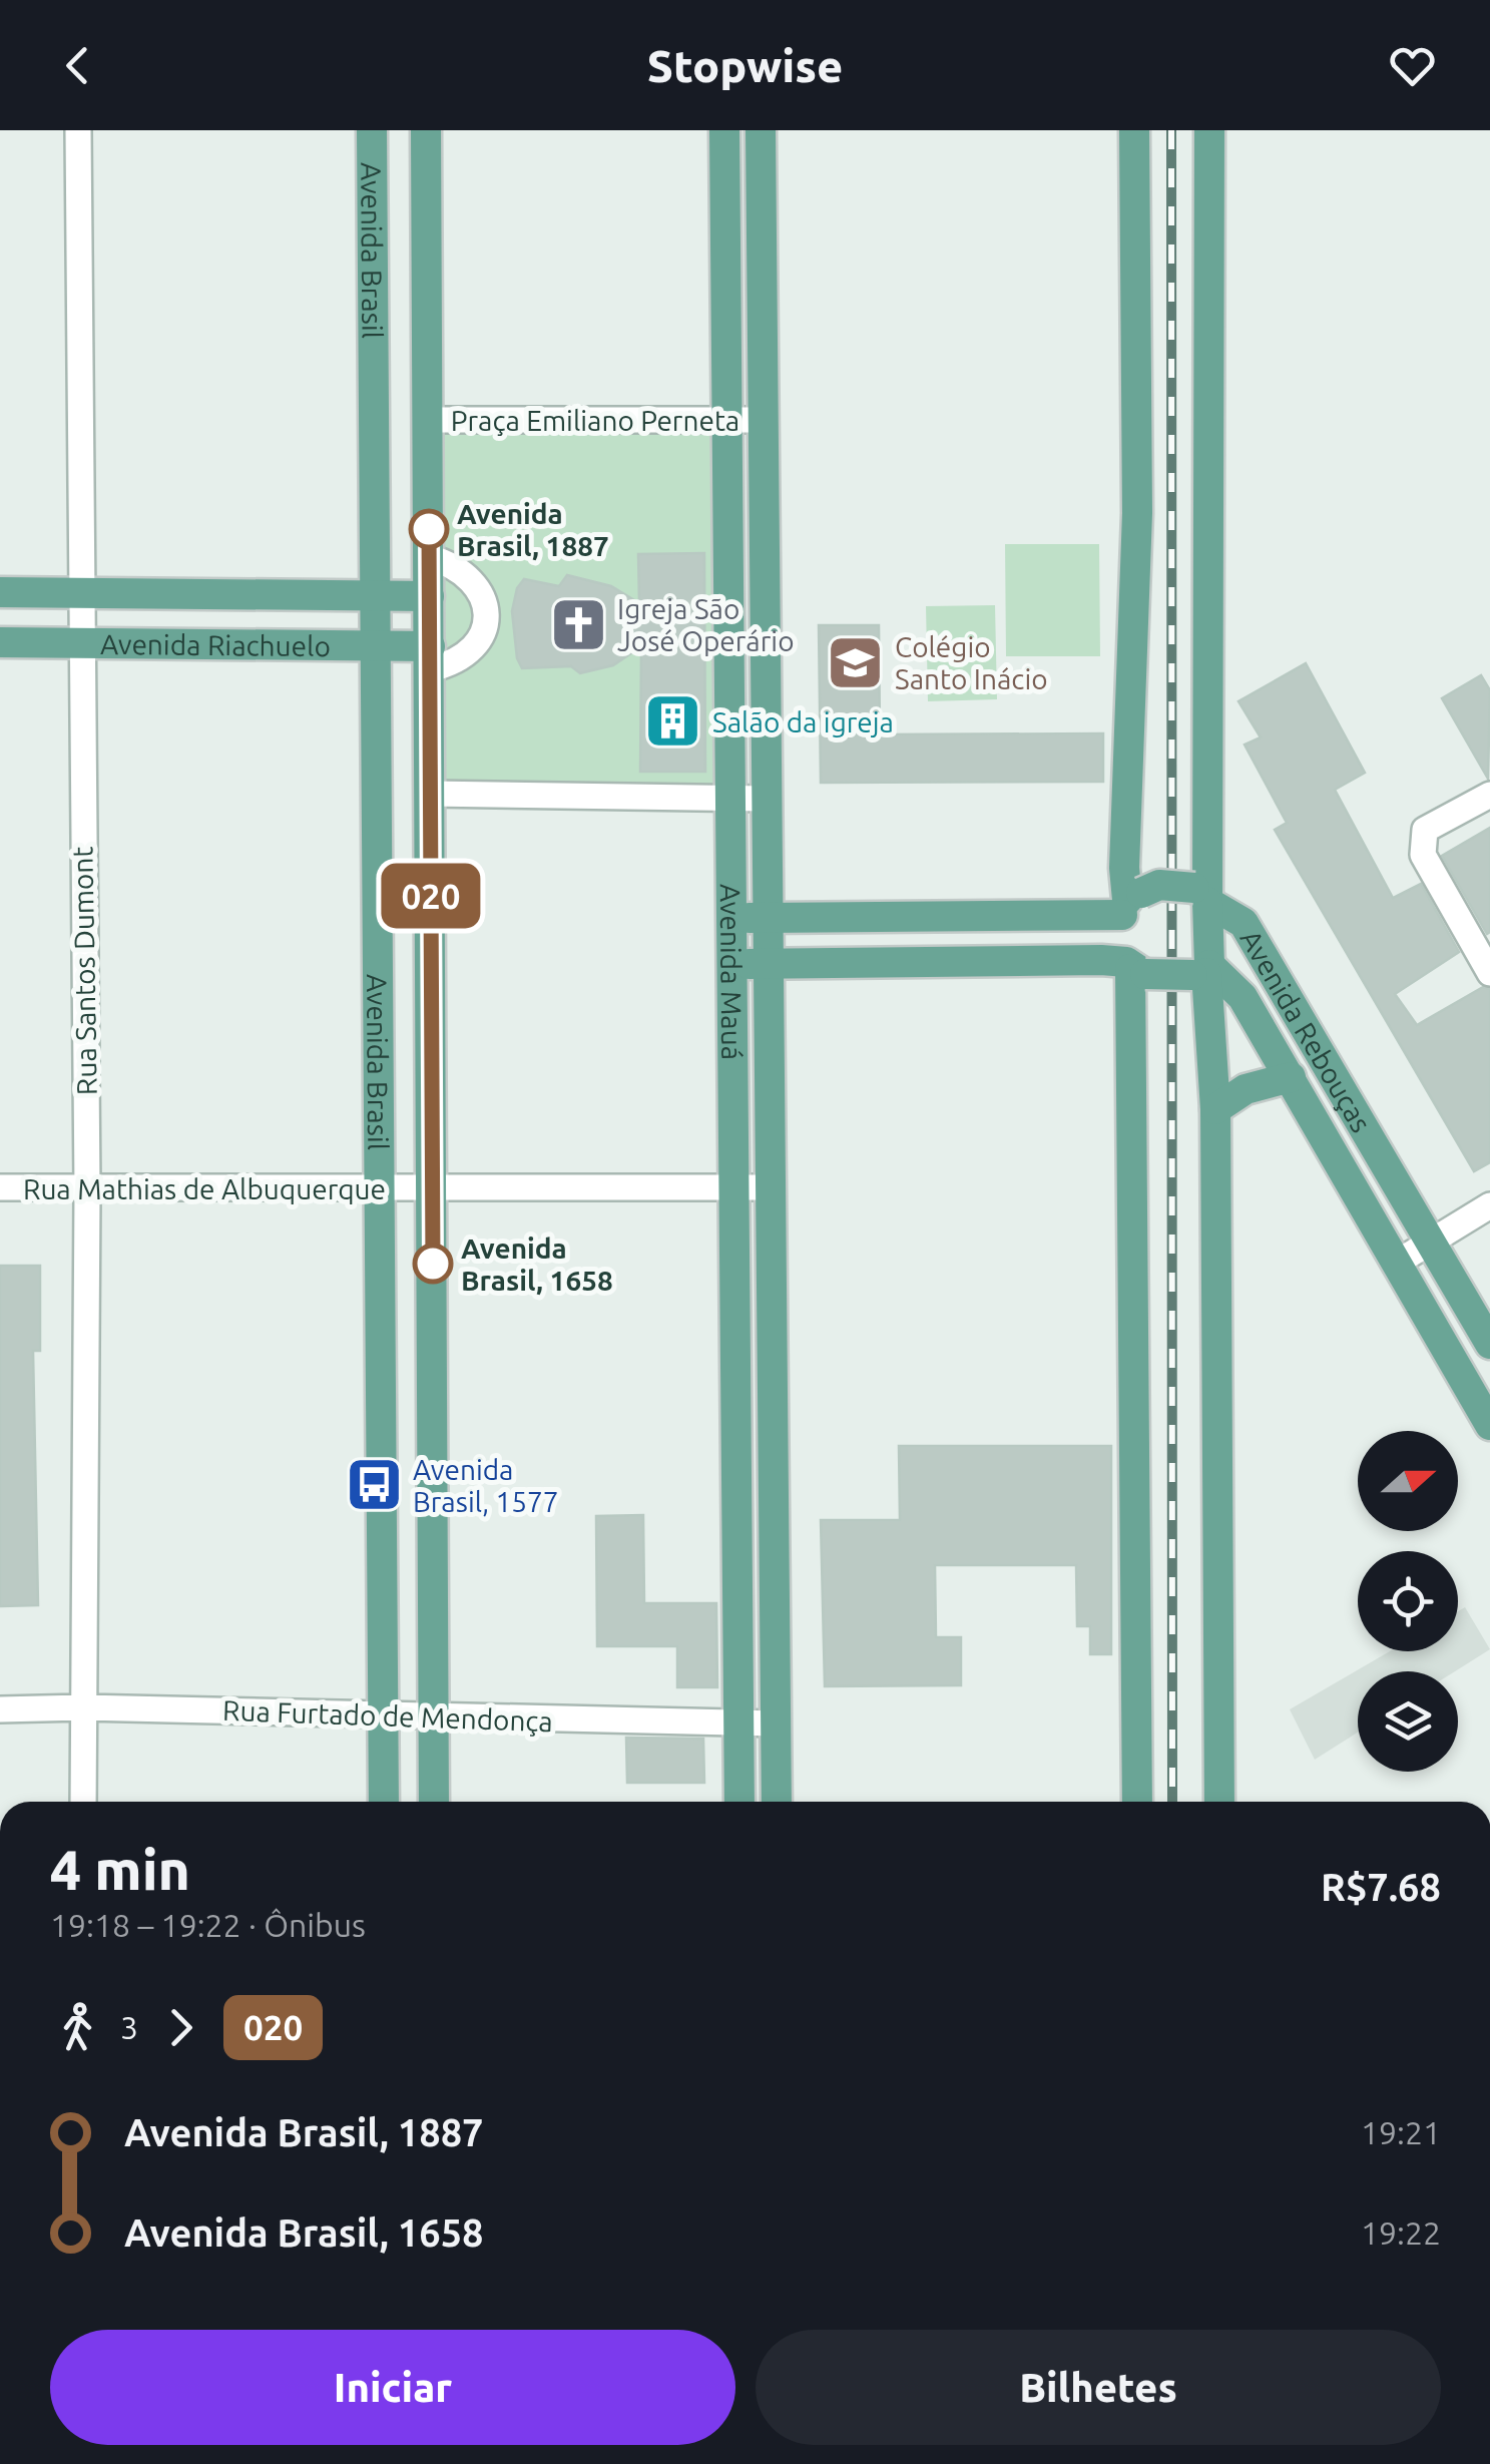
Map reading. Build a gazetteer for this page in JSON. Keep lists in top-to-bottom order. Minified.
{"streets":{"main road":["Avenida Brasil","Avenida Riachuelo","Avenida Mauá","Avenida Rebouças"],"street":["Praça Emiliano Perneta","Rua Santos Dumont","Rua Mathias de Albuquerque","Rua Furtado de Mendonça"]},"crossings":[["Avenida Brasil","Praça Emiliano Perneta"],["Avenida Brasil","Avenida Riachuelo"],["Avenida Brasil","Rua Mathias de Albuquerque"],["Avenida Brasil","Rua Furtado de Mendonça"],["Praça Emiliano Perneta","Avenida Mauá"],["Avenida Riachuelo","Rua Santos Dumont"],["Rua Santos Dumont","Rua Mathias de Albuquerque"],["Rua Santos Dumont","Rua Furtado de Mendonça"],["Avenida Mauá","Rua Mathias de Albuquerque"],["Avenida Mauá","Rua Furtado de Mendonça"]],"places":{"other":["Avenida Brasil, 1887","Avenida Brasil, 1658"],"church":["Igreja São José Operário"],"school or university":["Colégio Santo Inácio"],"building":["Salão da igreja"],"bus stop":["Avenida Brasil, 1577"]},"lines":["bus line 020"],"north":"right","page":{"header":"Stopwise","on_map":"020","heading":["4 min","19:18 – 19:22 · Ônibus","R$7.68"],"legs":["3","020"],"list":[{"name":"Avenida Brasil, 1887","value":"19:21"},{"name":"Avenida Brasil, 1658","value":"19:22"}],"buttons":["Iniciar","Bilhetes"]}}
